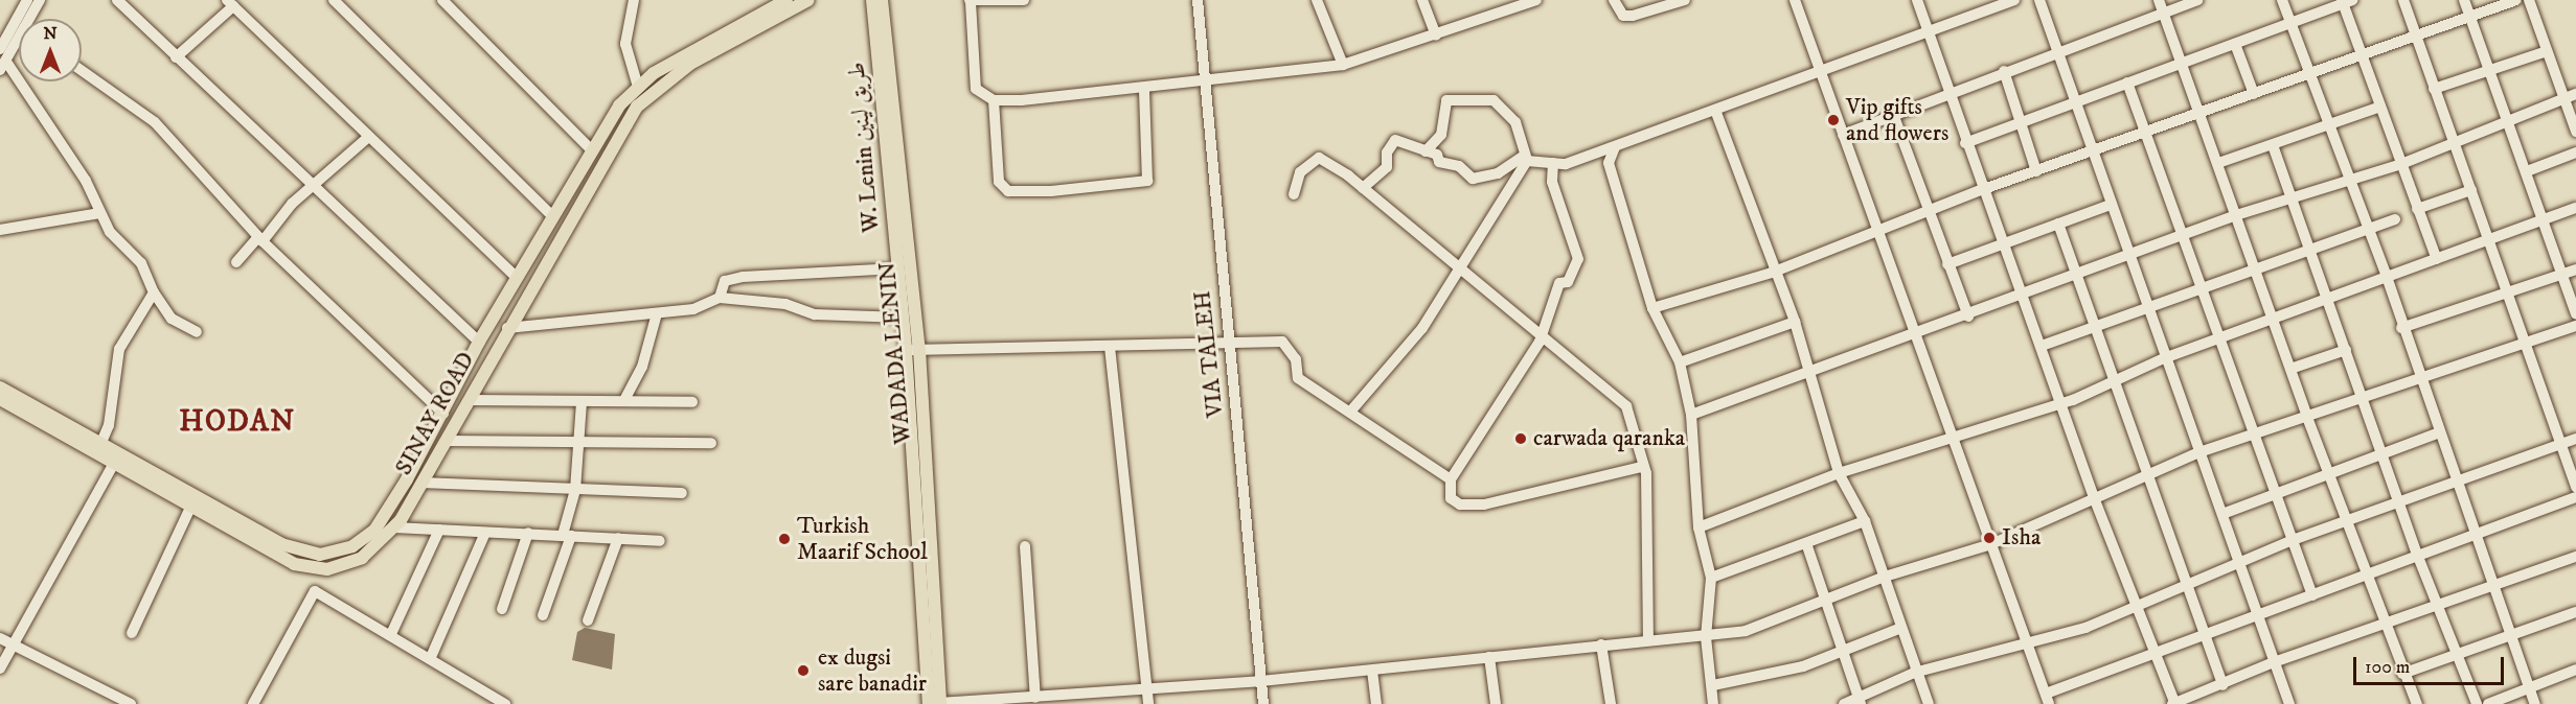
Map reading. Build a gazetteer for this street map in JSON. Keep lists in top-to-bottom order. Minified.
{"streets":{"main road":["W. Lenin طريق لينين","WADADA LENIN","SINAY ROAD"],"street":["VIA TALEH"]},"crossings":[["W. Lenin طريق لينين","WADADA LENIN"]],"districts":["HODAN"],"places":["Vip gifts and flowers","carwada qaranka","Isha","Turkish Maarif School","ex dugsi sare banadir"],"scale_bar":"100 m","north":"top"}
